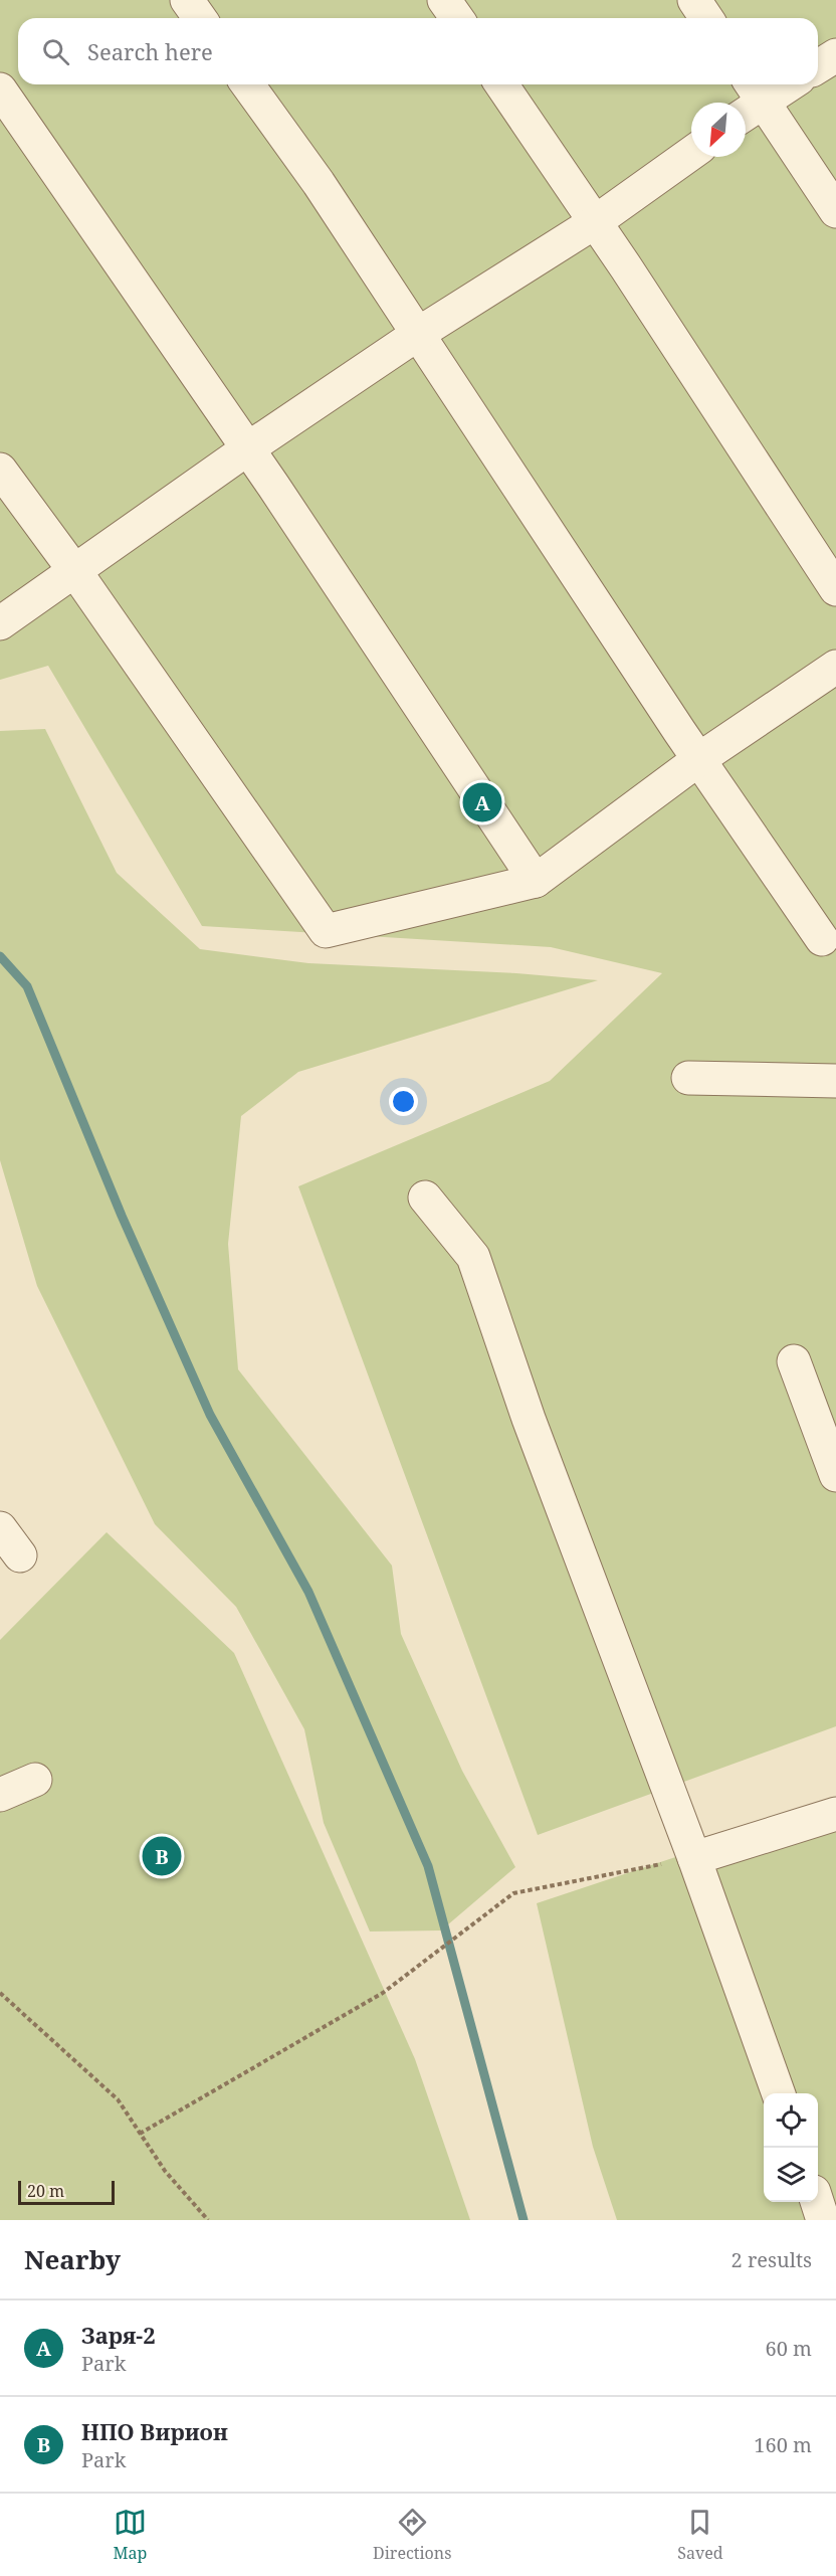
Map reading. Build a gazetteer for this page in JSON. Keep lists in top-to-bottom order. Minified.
{"scale_bar":"20 m","north":"bottom left","page":{"search":"Search here","pins":["A","B"],"scale":"20 m","heading":["Nearby","2 results"],"list":[{"mark":"A","name":"Заря-2","note":"Park","value":"60 m"},{"mark":"B","name":"НПО Вирион","note":"Park","value":"160 m"}],"nav":["Map","Directions","Saved"]}}
